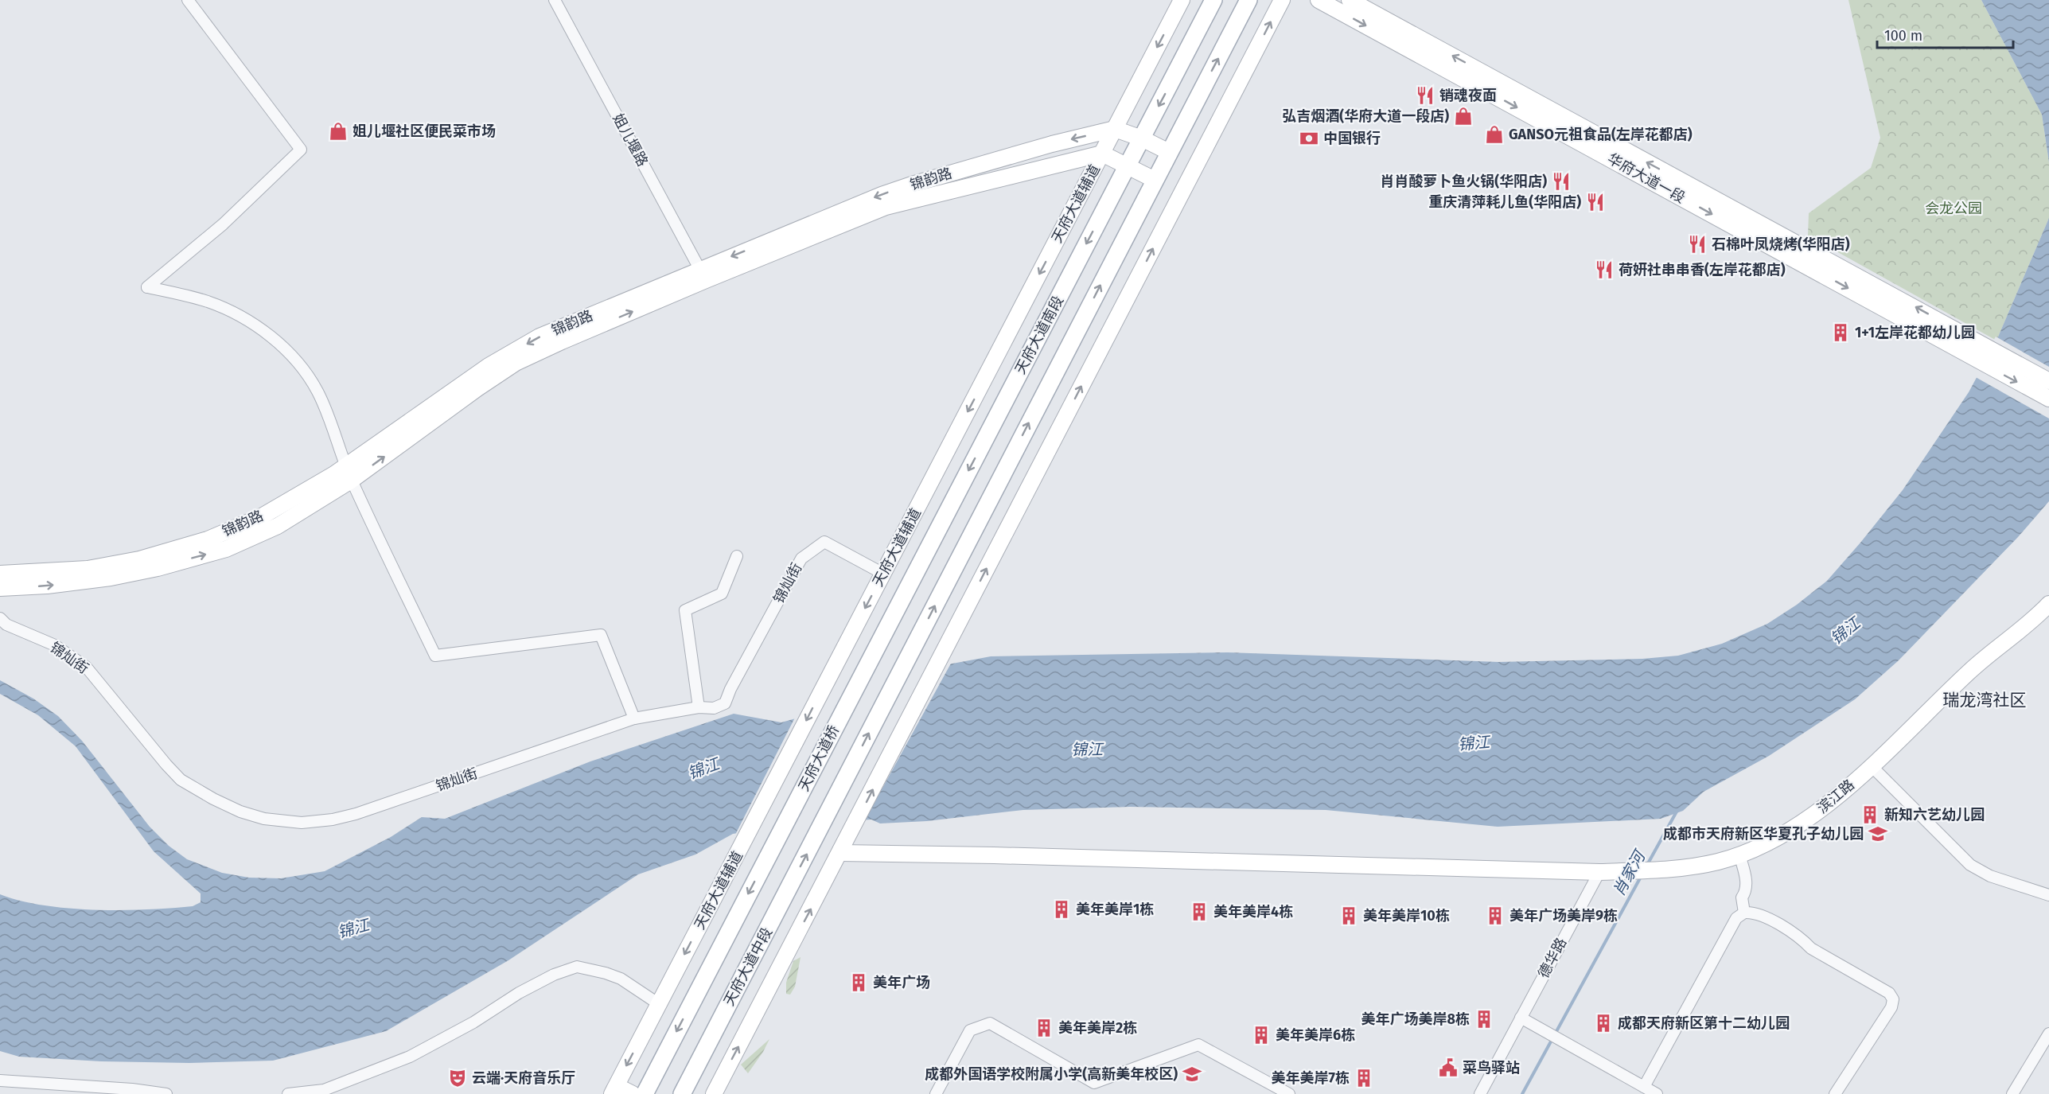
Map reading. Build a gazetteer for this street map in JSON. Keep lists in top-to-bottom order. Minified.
{"streets":{"main road":["天府大道南段","天府大道桥","天府大道中段"],"street":["姐儿堰路","华府大道一段","锦韵路","天府大道辅道","锦灿街","滨江路","德华路"]},"crossings":[["姐儿堰路","锦韵路"],["锦韵路","天府大道辅道"],["天府大道辅道","锦灿街"],["天府大道南段","天府大道桥"]],"one_way":["天府大道南段","天府大道桥","天府大道中段"],"districts":["瑞龙湾社区"],"water":["锦江","肖家河"],"parks":["会龙公园"],"places":{"restaurant":["销魂夜面","肖肖酸萝卜鱼火锅(华阳店)","重庆清萍耗儿鱼(华阳店)","石棉叶凤烧烤(华阳店)","荷妍社串串香(左岸花都店)"],"shop":["弘吉烟酒(华府大道一段店)","姐儿堰社区便民菜市场","GANSO元祖食品(左岸花都店)"],"bank":["中国银行"],"building":["1+1左岸花都幼儿园","新知六艺幼儿园","美年美岸1栋","美年美岸4栋","美年美岸10栋","美年广场美岸9栋","美年广场","美年广场美岸8栋","成都天府新区第十二幼儿园","美年美岸2栋","美年美岸6栋","美年美岸7栋"],"school or university":["成都市天府新区华夏孔子幼儿园","成都外国语学校附属小学(高新美年校区)"],"public building":["菜鸟驿站"],"theatre":["云端·天府音乐厅"]},"scale_bar":"100 m"}
